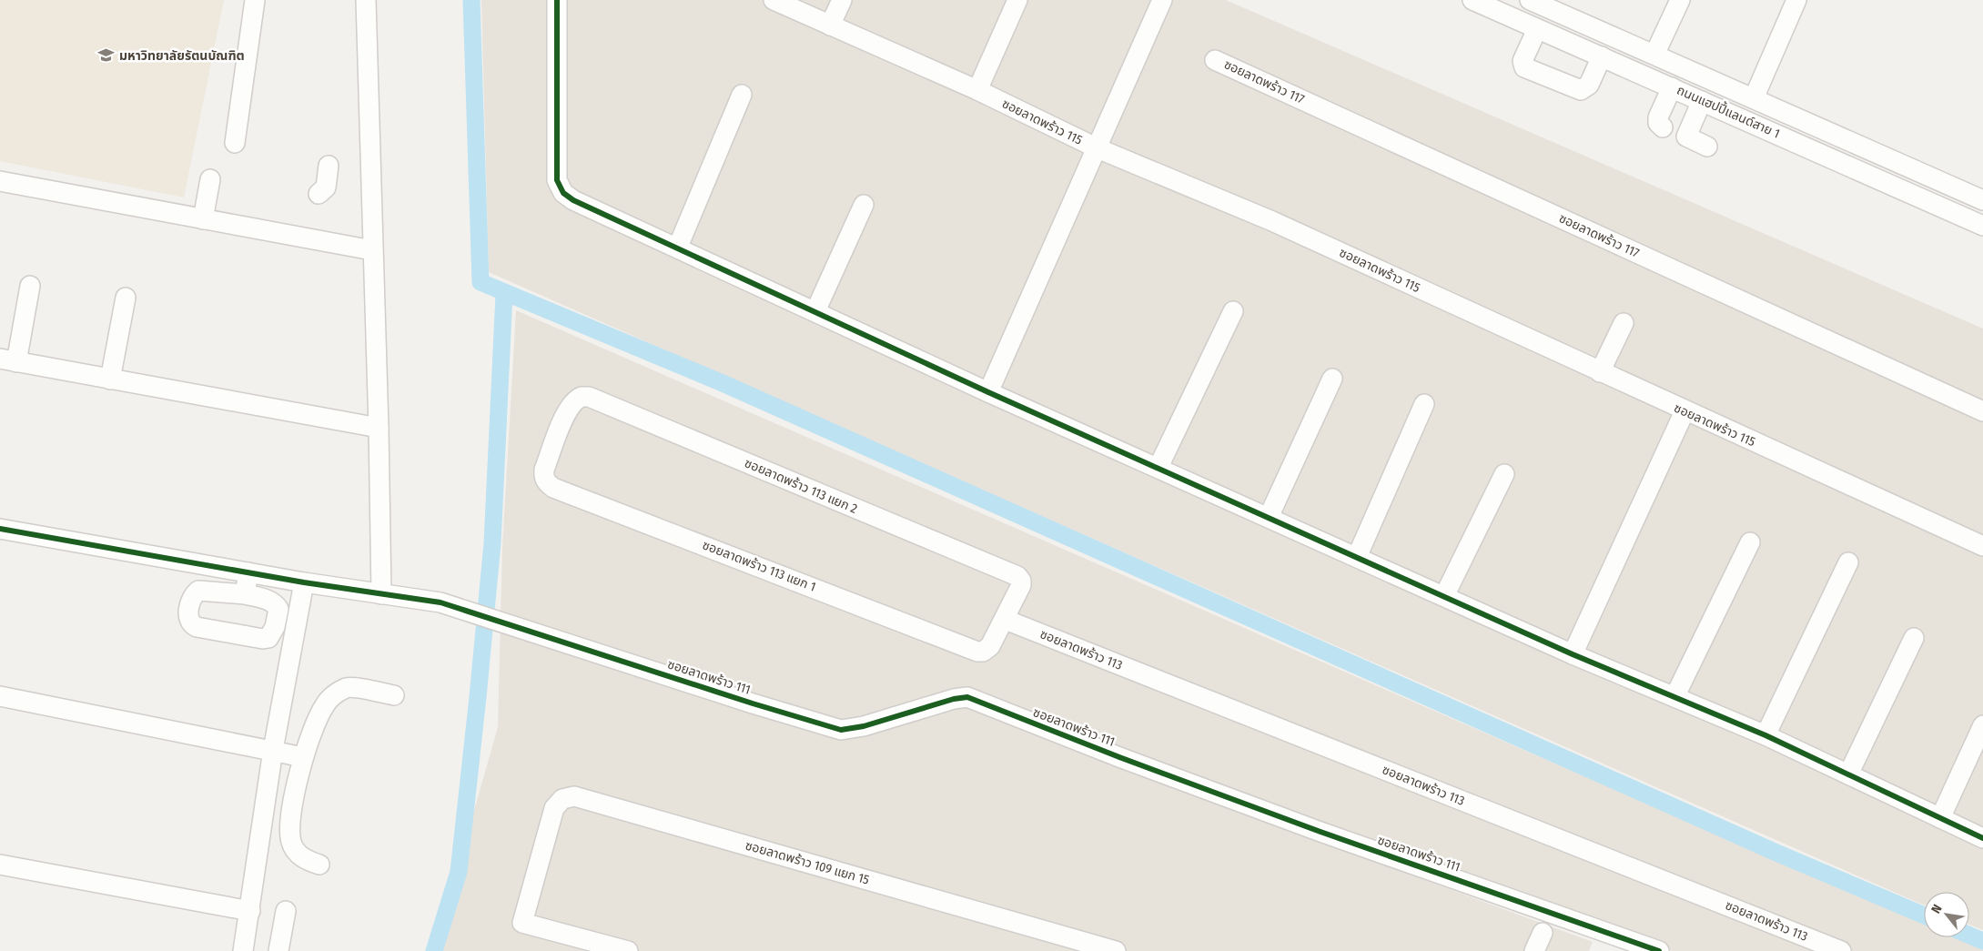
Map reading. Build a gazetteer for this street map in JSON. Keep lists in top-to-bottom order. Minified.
{"streets":{"street":["ซอยลาดพร้าว 117","ถนนแฮปปี้แลนด์สาย 1","ซอยลาดพร้าว 115","ซอยลาดพร้าว 113 แยก 2","ซอยลาดพร้าว 113 แยก 1","ซอยลาดพร้าว 113","ซอยลาดพร้าว 111","ซอยลาดพร้าว 109 แยก 15"]},"crossings":[["ซอยลาดพร้าว 113 แยก 2","ซอยลาดพร้าว 113 แยก 1"],["ซอยลาดพร้าว 113 แยก 2","ซอยลาดพร้าว 113"],["ซอยลาดพร้าว 113 แยก 1","ซอยลาดพร้าว 113"]],"places":{"school or university":["มหาวิทยาลัยรัตนบัณฑิต"]},"north":"top left"}
